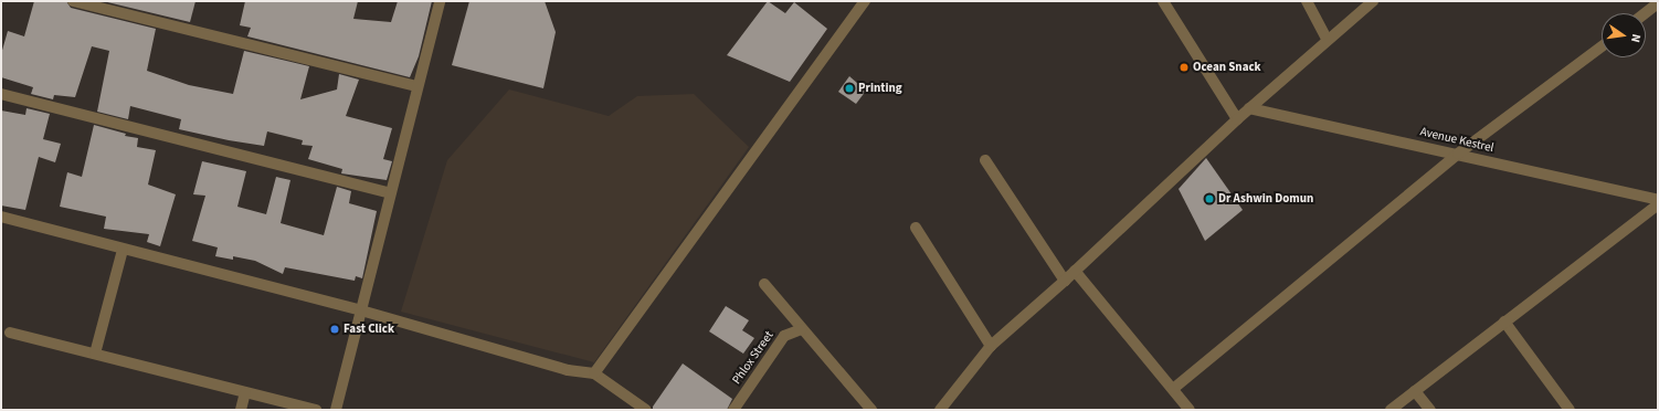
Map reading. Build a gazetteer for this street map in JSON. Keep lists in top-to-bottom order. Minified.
{"streets":{"street":["Avenue Kestrel","Phlox Street"]},"places":["Ocean Snack","Printing","Dr Ashwin Domun","Fast Click"],"north":"right"}
